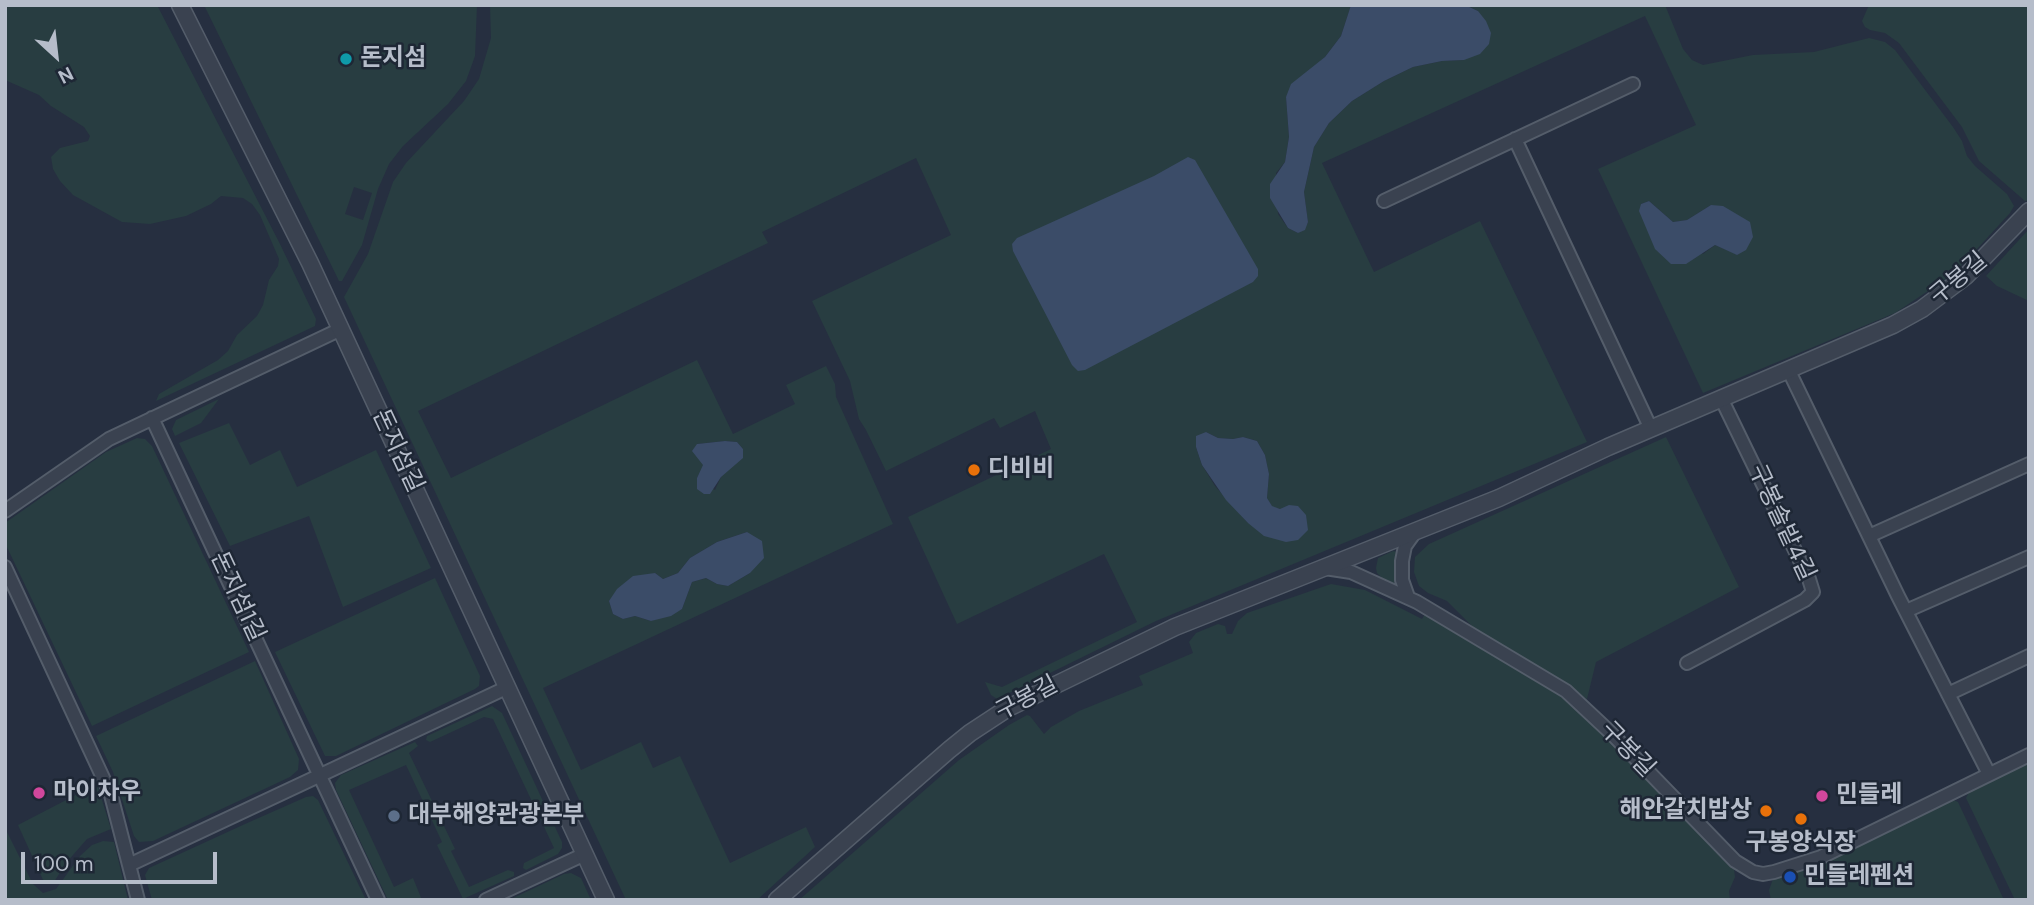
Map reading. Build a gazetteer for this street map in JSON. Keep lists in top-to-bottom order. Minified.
{"streets":{"street":["구봉길","돈지섬길","구봉솔밭4길","돈지섬1길"]},"crossings":[["구봉길","구봉솔밭4길"]],"places":["돈지섬","디비비","마이차우","민들레","해안갈치밥상","대부해양관광본부","구봉양식장","민들레펜션"],"scale_bar":"100 m","north":"bottom right"}
